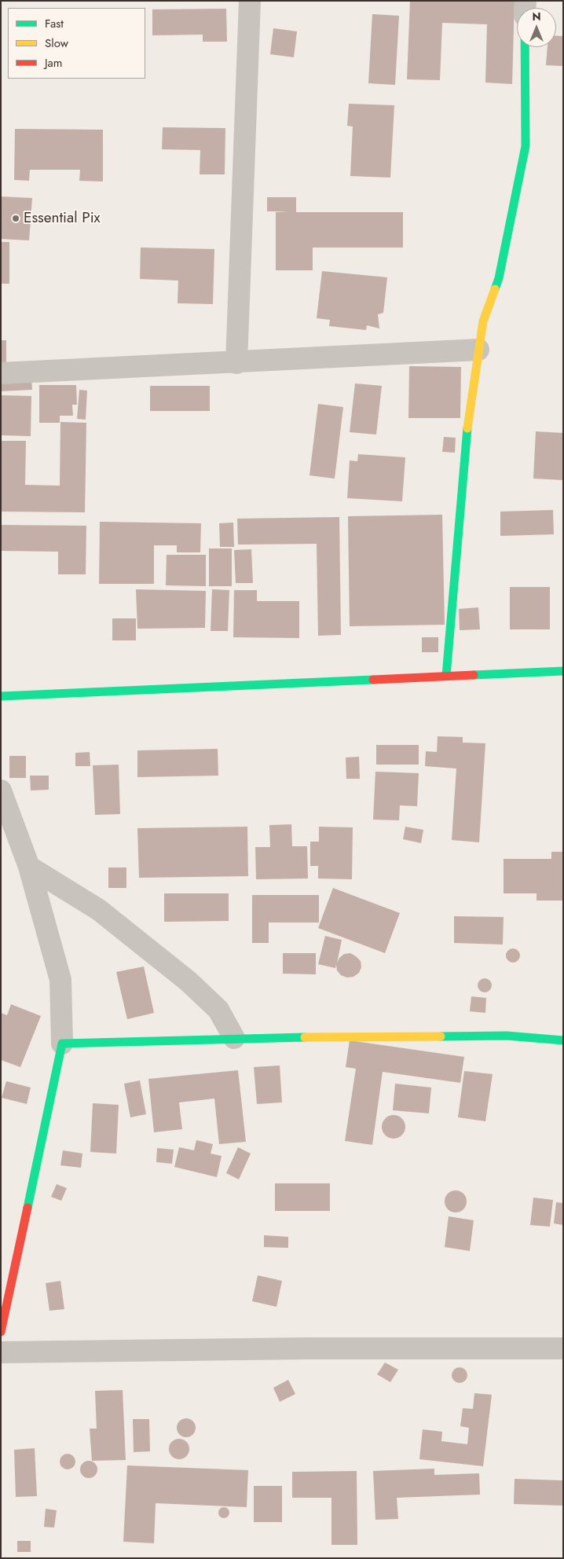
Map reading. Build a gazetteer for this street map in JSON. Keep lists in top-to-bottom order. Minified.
{"places":["Essential Pix"],"legend":["Fast","Slow","Jam"],"north":"top"}
